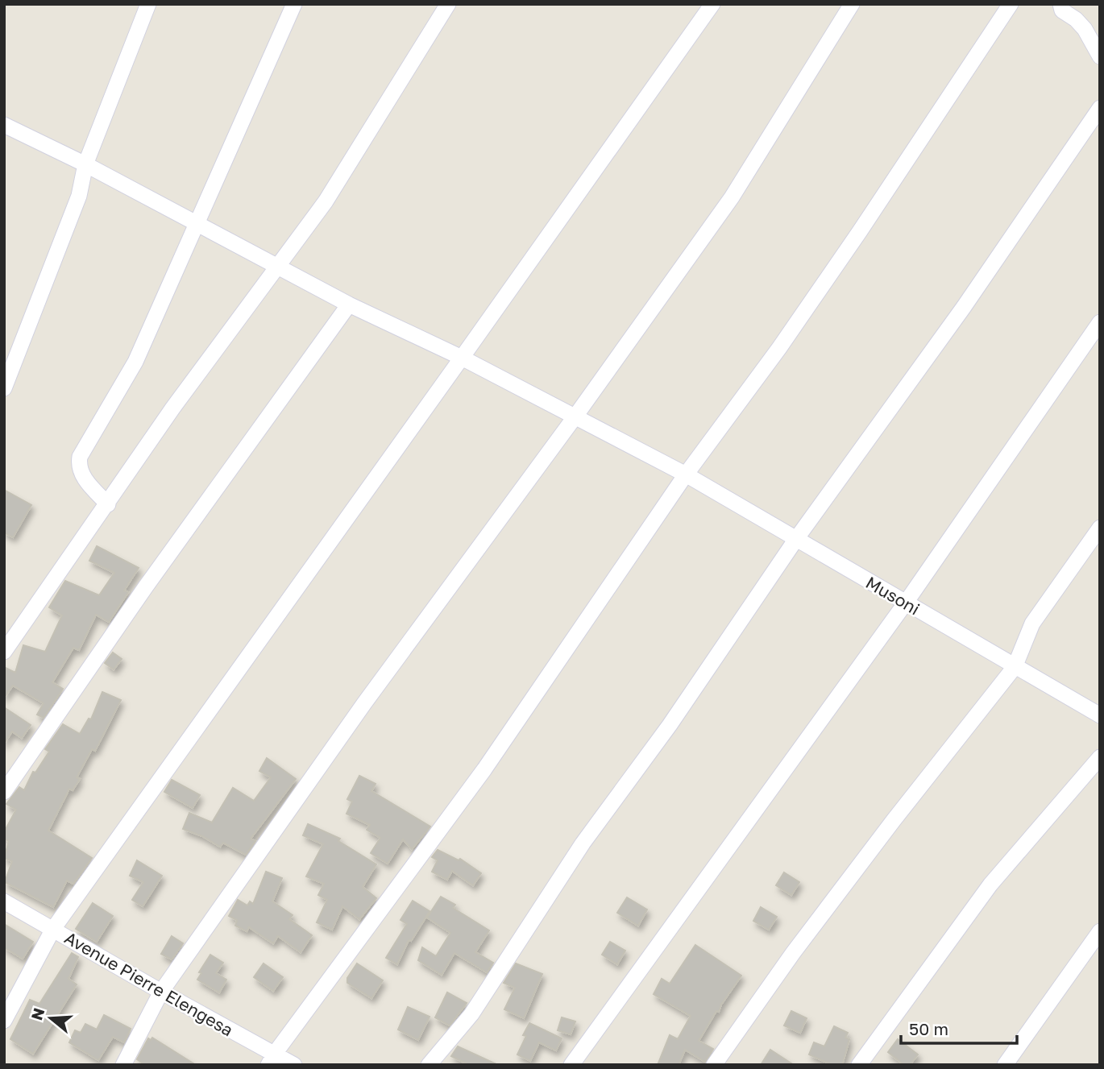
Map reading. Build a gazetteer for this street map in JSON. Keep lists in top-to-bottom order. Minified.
{"streets":{"street":["Musoni","Avenue Pierre Elengesa"]},"scale_bar":"50 m","north":"left"}
